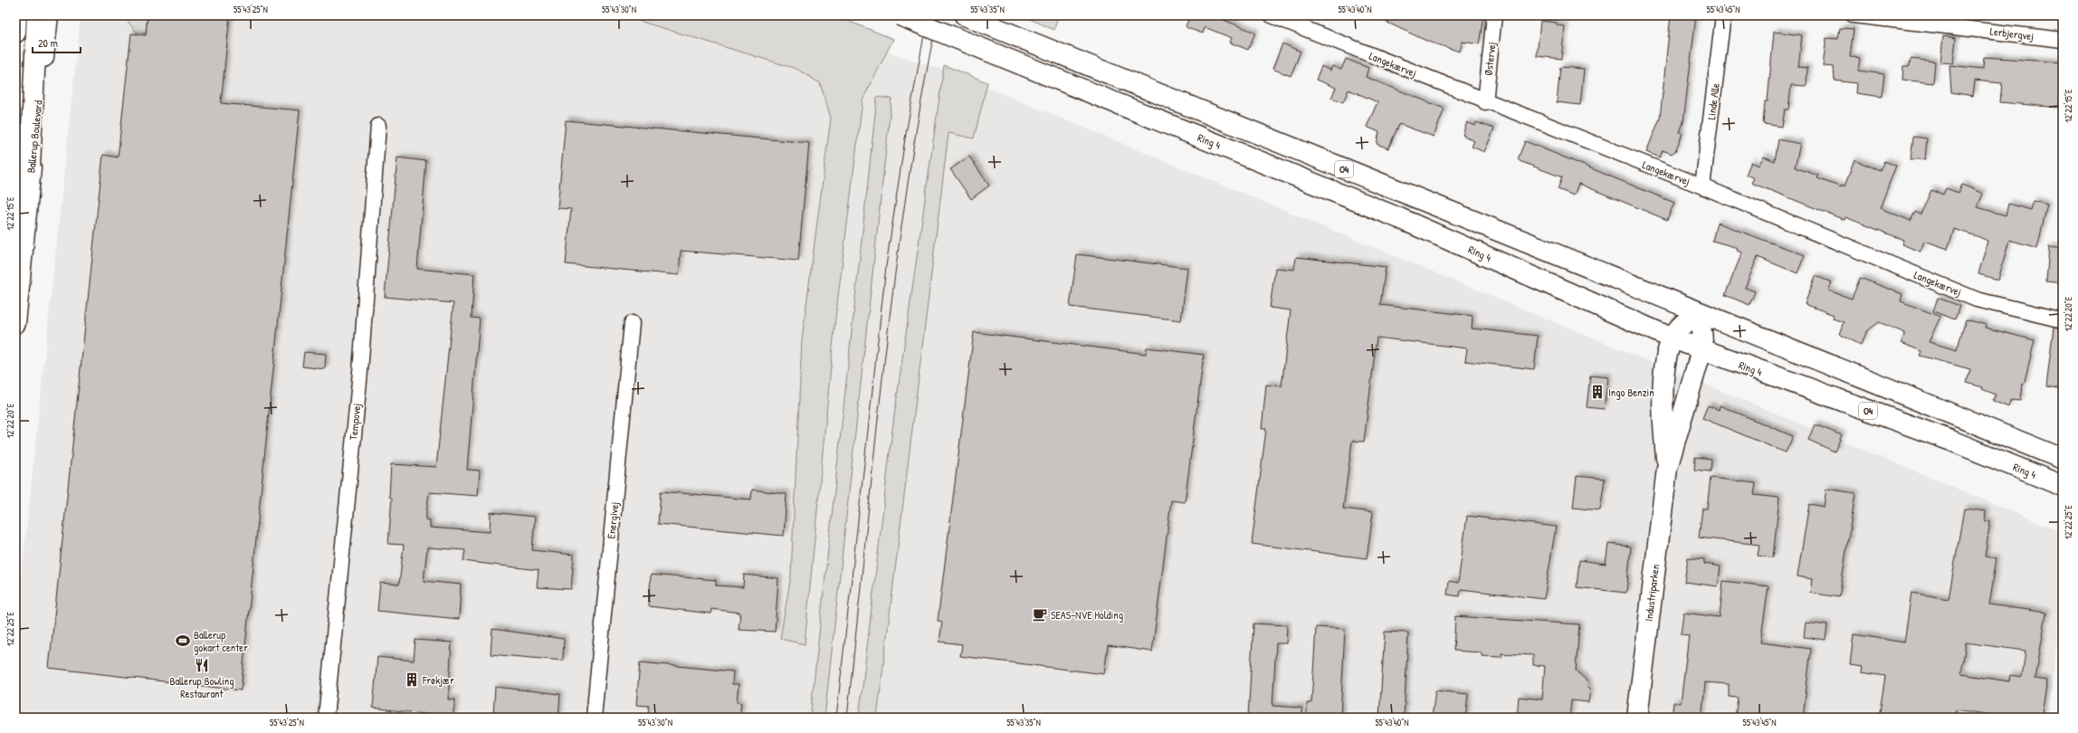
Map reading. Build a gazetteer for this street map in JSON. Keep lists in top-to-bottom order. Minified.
{"streets":{"main road":["Ballerup Boulevard","Ring 4","O4","Industriparken"],"street":["Lerbjergvej","Østervej","Langekærvej","Linde Alle","Tempovej","Energivej"]},"crossings":[["Østervej","Langekærvej"],["Langekærvej","Linde Alle"],["Ring 4","Industriparken"],["O4","Industriparken"]],"places":{"building":["Ingo Benzin","Frøkjær"],"cafe":["SEAS-NVE Holding"],"sports":["Ballerup gokart center"],"restaurant":["Ballerup Bowling Restaurant"]},"scale_bar":"20 m","coordinates":["55°43'25\"N","55°43'30\"N","55°43'35\"N","55°43'40\"N","55°43'45\"N","12°22'15\"E","12°22'20\"E","12°22'25\"E"]}
